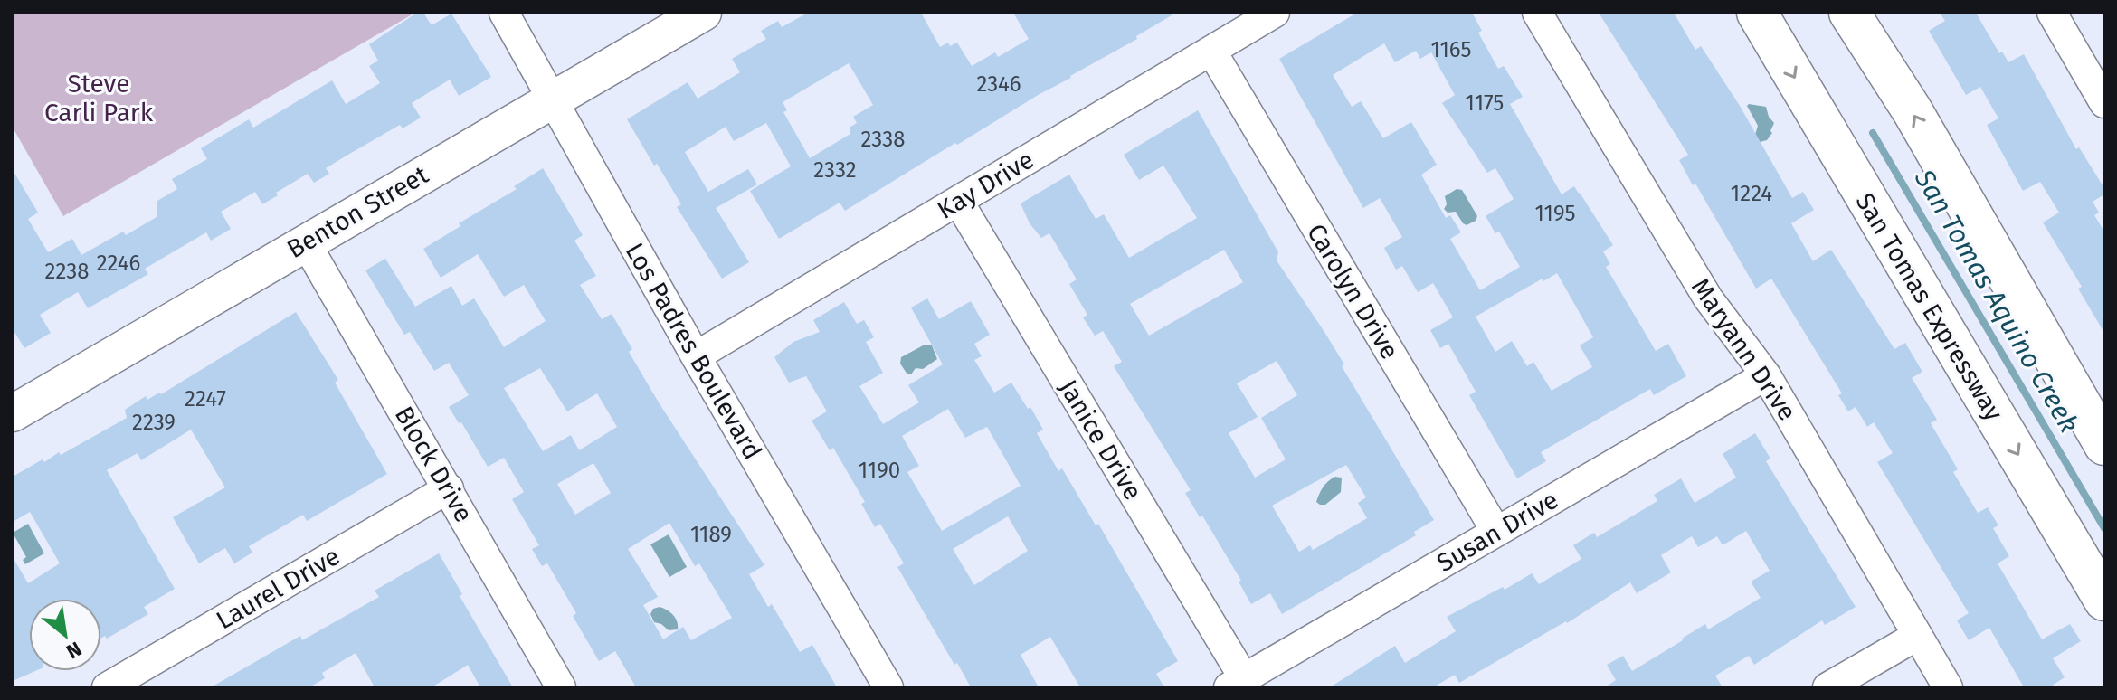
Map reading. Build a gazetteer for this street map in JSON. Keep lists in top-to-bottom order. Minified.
{"streets":{"highway":["San Tomas Expressway"],"main road":["Benton Street"],"street":["Kay Drive","Carolyn Drive","Maryann Drive","Los Padres Boulevard","Janice Drive","Block Drive","Susan Drive","Laurel Drive"]},"crossings":[["Kay Drive","Carolyn Drive"],["Kay Drive","Los Padres Boulevard"],["Kay Drive","Janice Drive"],["Benton Street","Los Padres Boulevard"],["Benton Street","Block Drive"],["Carolyn Drive","Susan Drive"],["Maryann Drive","Susan Drive"],["Janice Drive","Susan Drive"],["Block Drive","Laurel Drive"]],"water":["San Tomas Aquino Creek"],"parks":["Steve Carli Park"],"house_numbers":["1165","2346","1175","2338","2332","1224","1195","2246","2238","2247","2239","1190","1189"],"north":"bottom right"}
